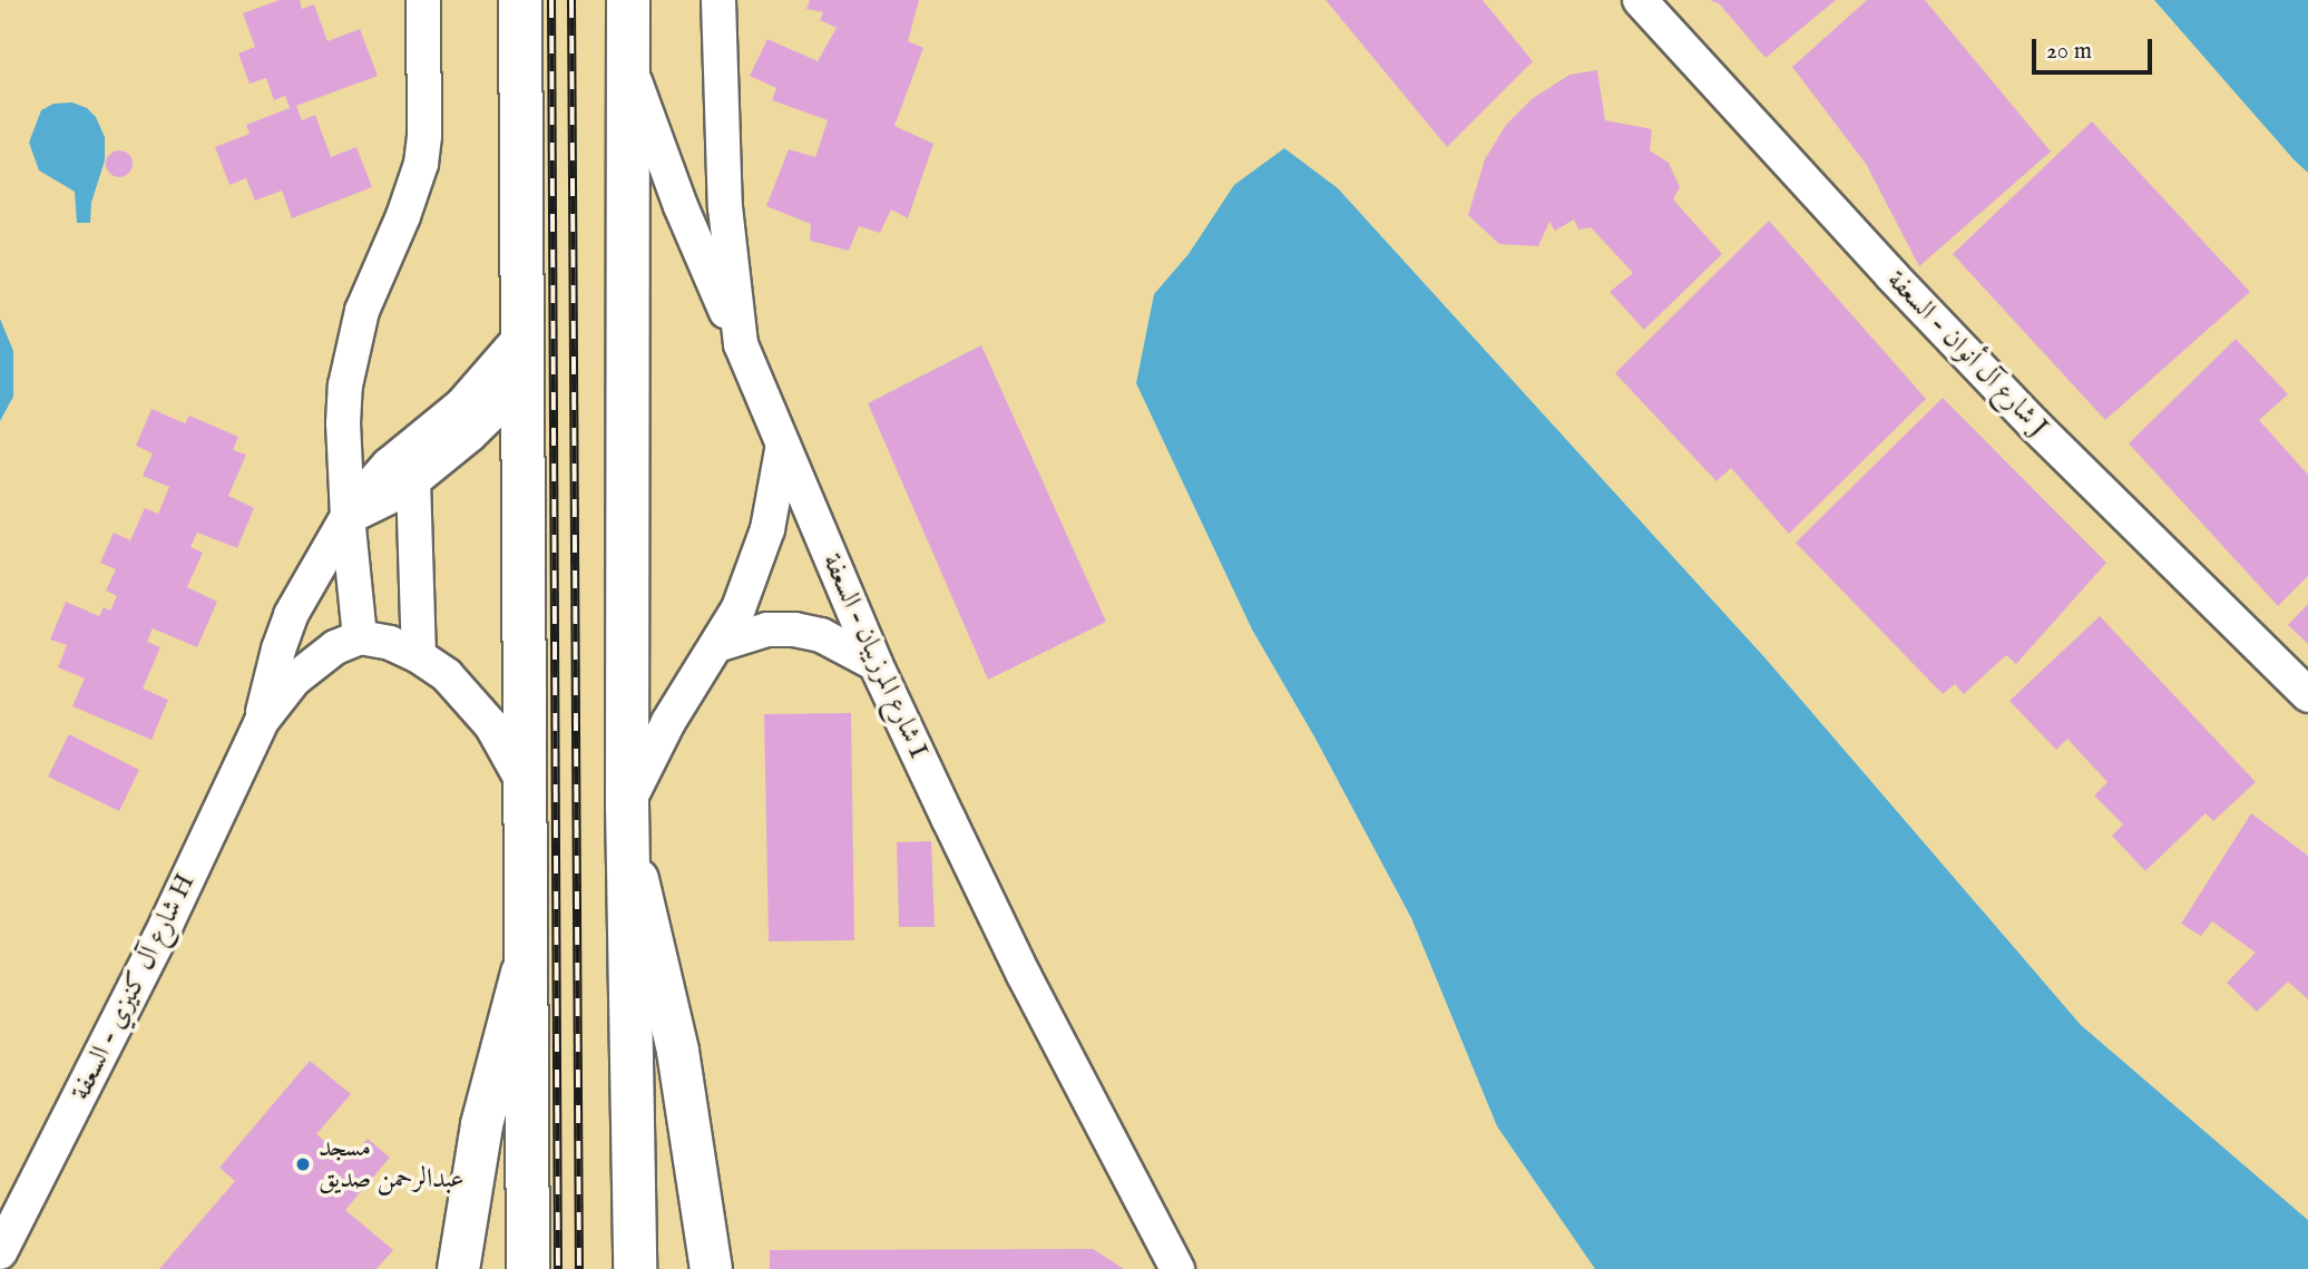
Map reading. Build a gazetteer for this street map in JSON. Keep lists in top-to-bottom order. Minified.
{"streets":{"street":["شارع آل أنوان - السعفة J","شارع المرزيبان - السعفة I","شارع آل كنيزي - السعفة H"]},"places":["مسجد عبدالرحمن صديق"],"scale_bar":"20 m"}
